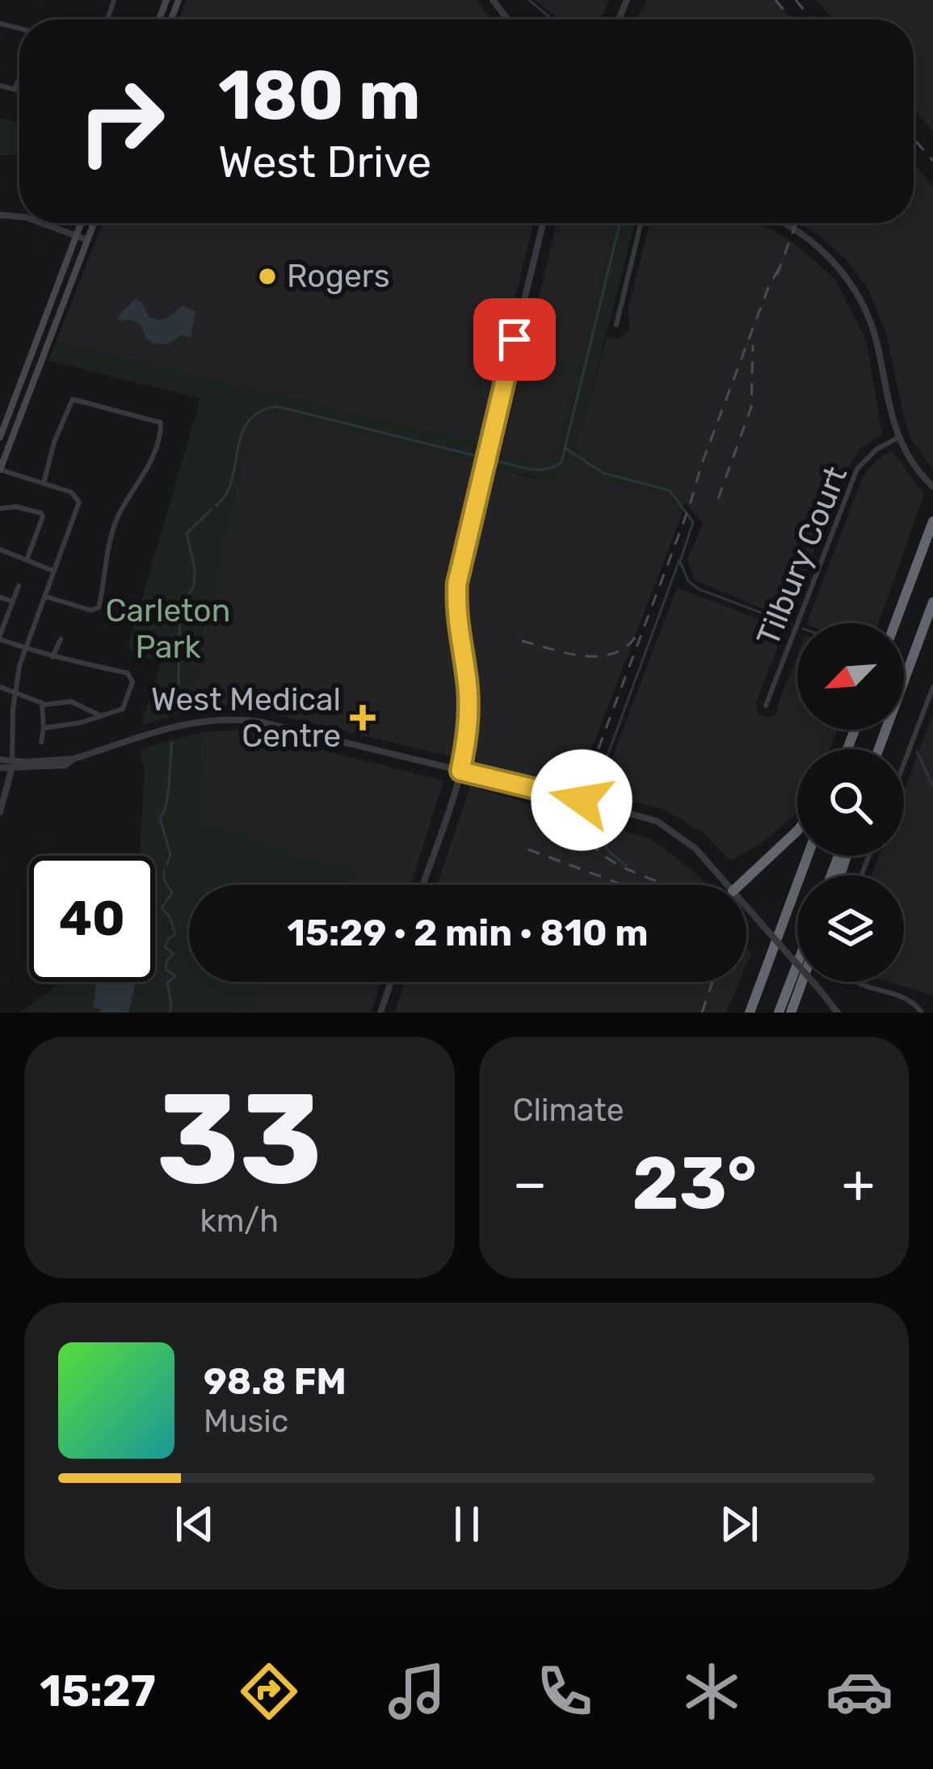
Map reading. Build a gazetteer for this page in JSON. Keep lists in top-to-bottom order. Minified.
{"streets":{"street":["Tilbury Court"]},"parks":["Carleton Park"],"places":{"other":["Rogers"],"health":["West Medical Centre"]},"north":"bottom left","page":{"turn":["180 m","West Drive"],"limit":"40","trip":"15:29 · 2 min · 810 m","tile":[["33","km/h"],"Climate"],"heat":["−","23°","+"],"song":["98.8 FM","Music"],"tabs":"15:27"}}
